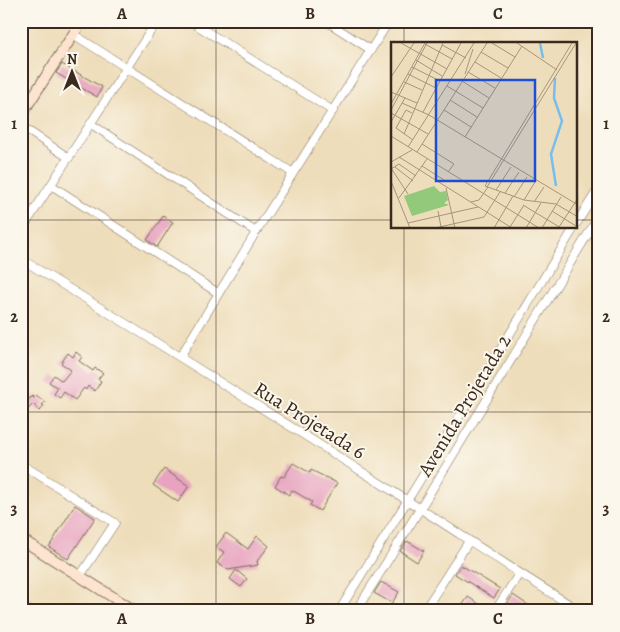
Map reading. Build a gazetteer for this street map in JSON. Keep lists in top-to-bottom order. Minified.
{"streets":{"street":["Avenida Projetada 2","Rua Projetada 6"]},"crossings":[["Avenida Projetada 2","Rua Projetada 6"]],"north":"top","grid":{"columns":["A","B","C"],"rows":["1","2","3"]}}
